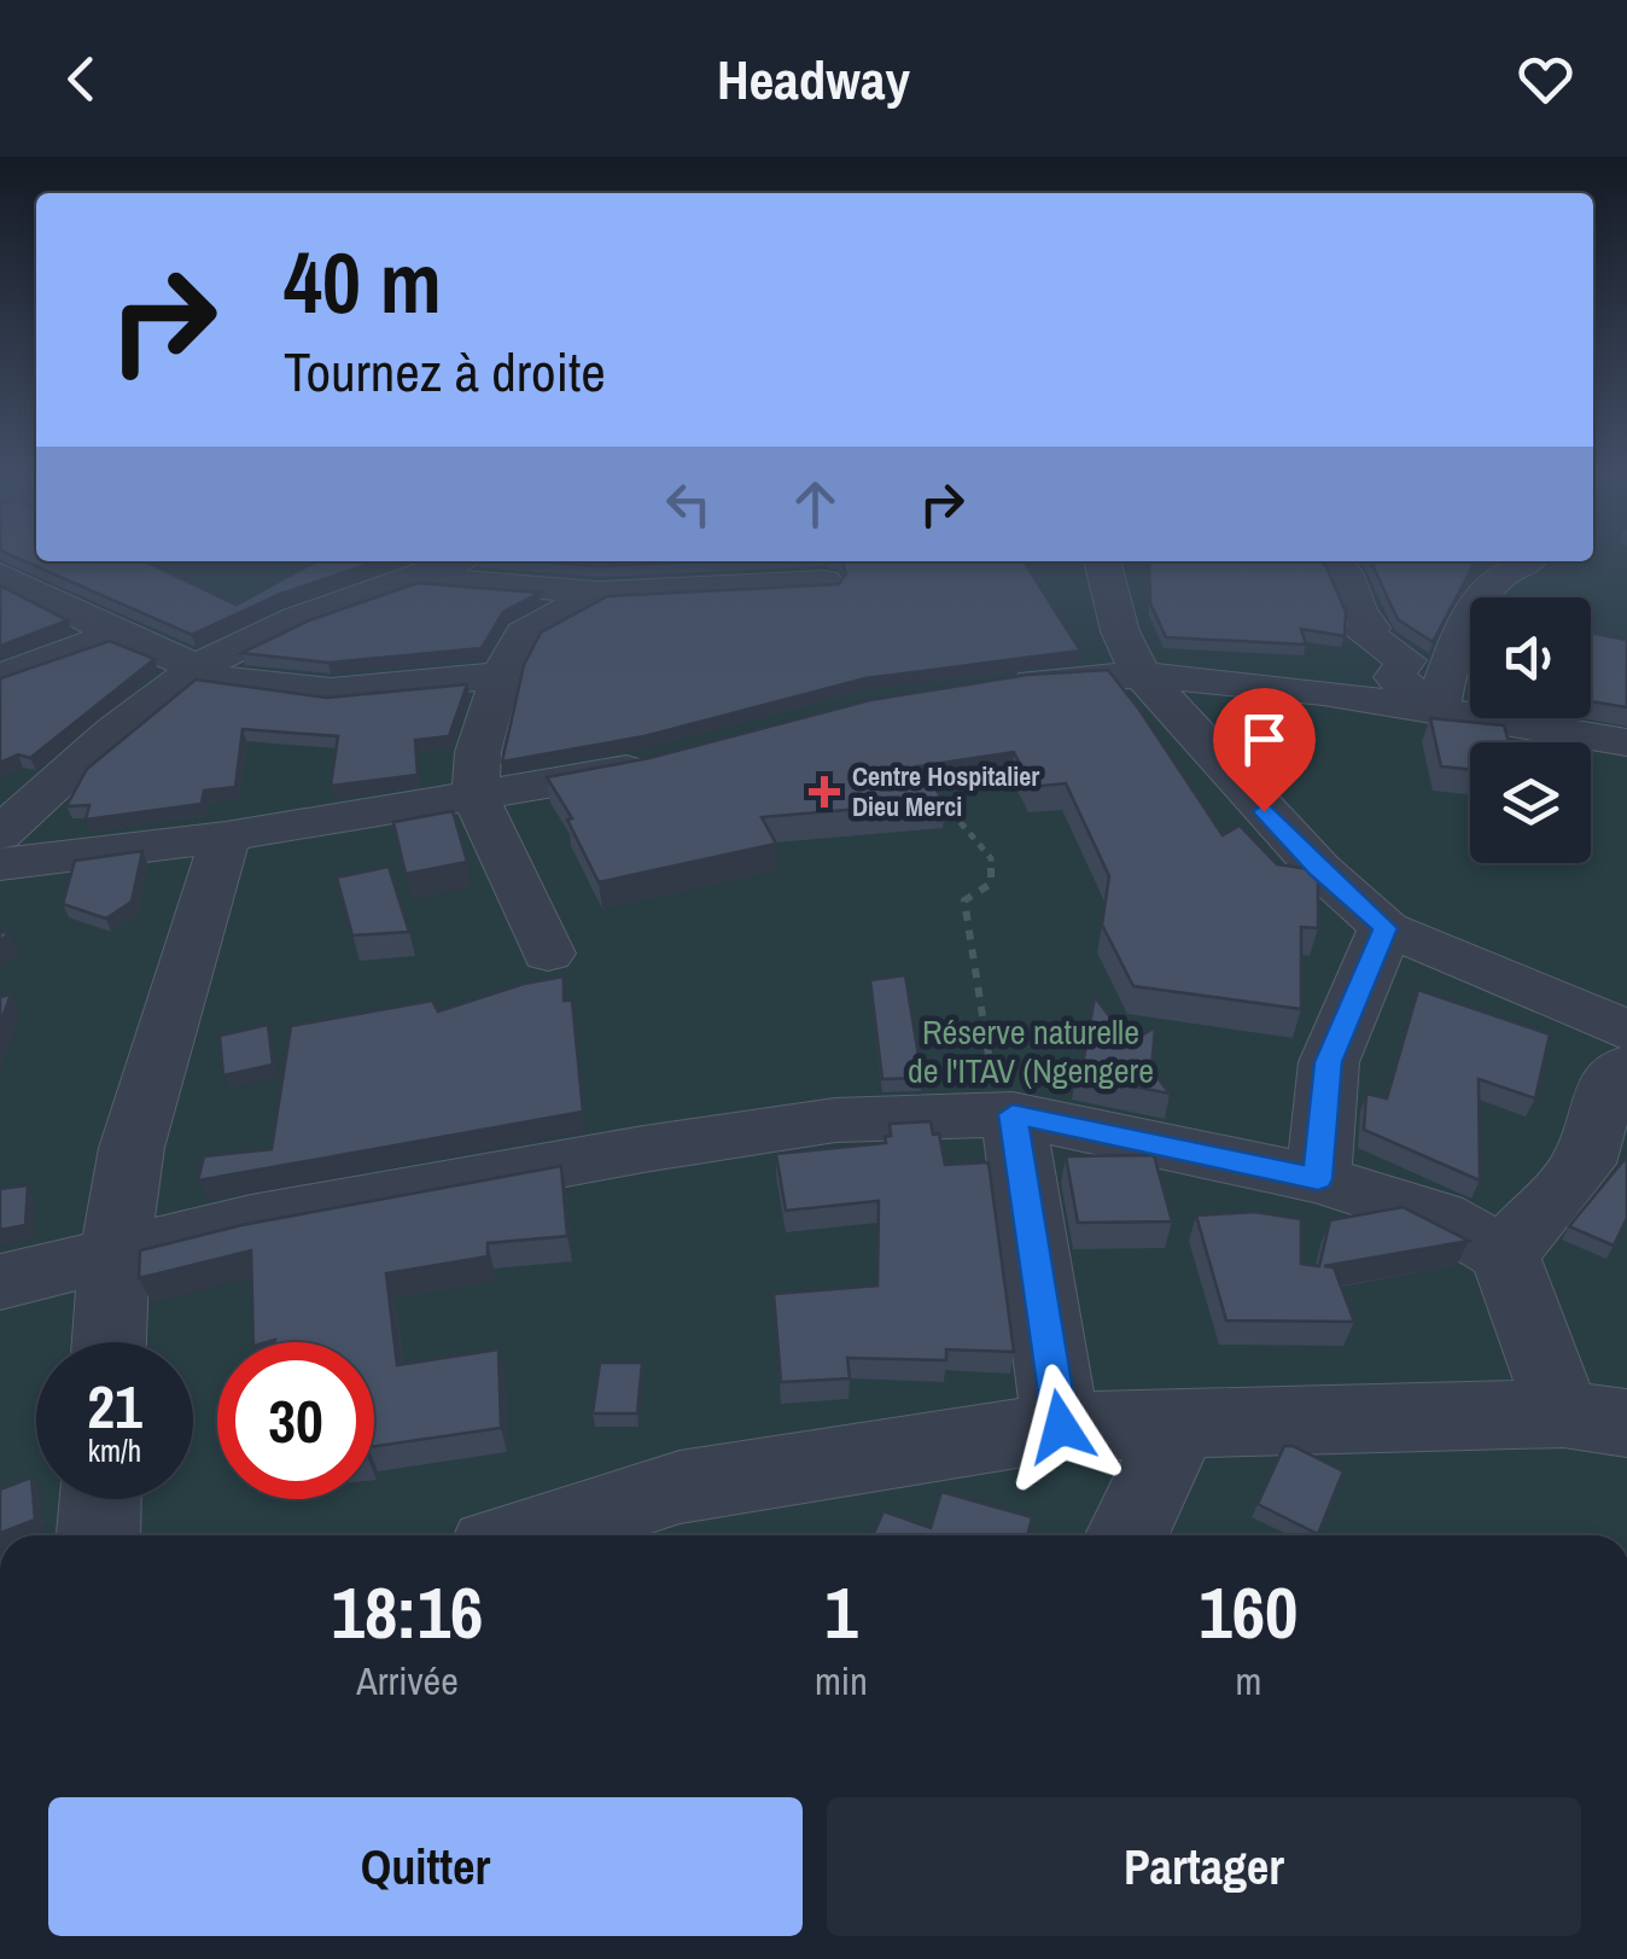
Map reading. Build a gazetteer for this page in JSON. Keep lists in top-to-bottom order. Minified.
{"parks":["Réserve naturelle de l'ITAV (Ngengere"],"places":{"health":["Centre Hospitalier Dieu Merci"]},"page":{"header":"Headway","turn":["40 m","Tournez à droite"],"speed":"21 km/h","limit":"30","eta":["18:16","Arrivée","1","min","160","m"],"buttons":["Quitter","Partager"]}}
